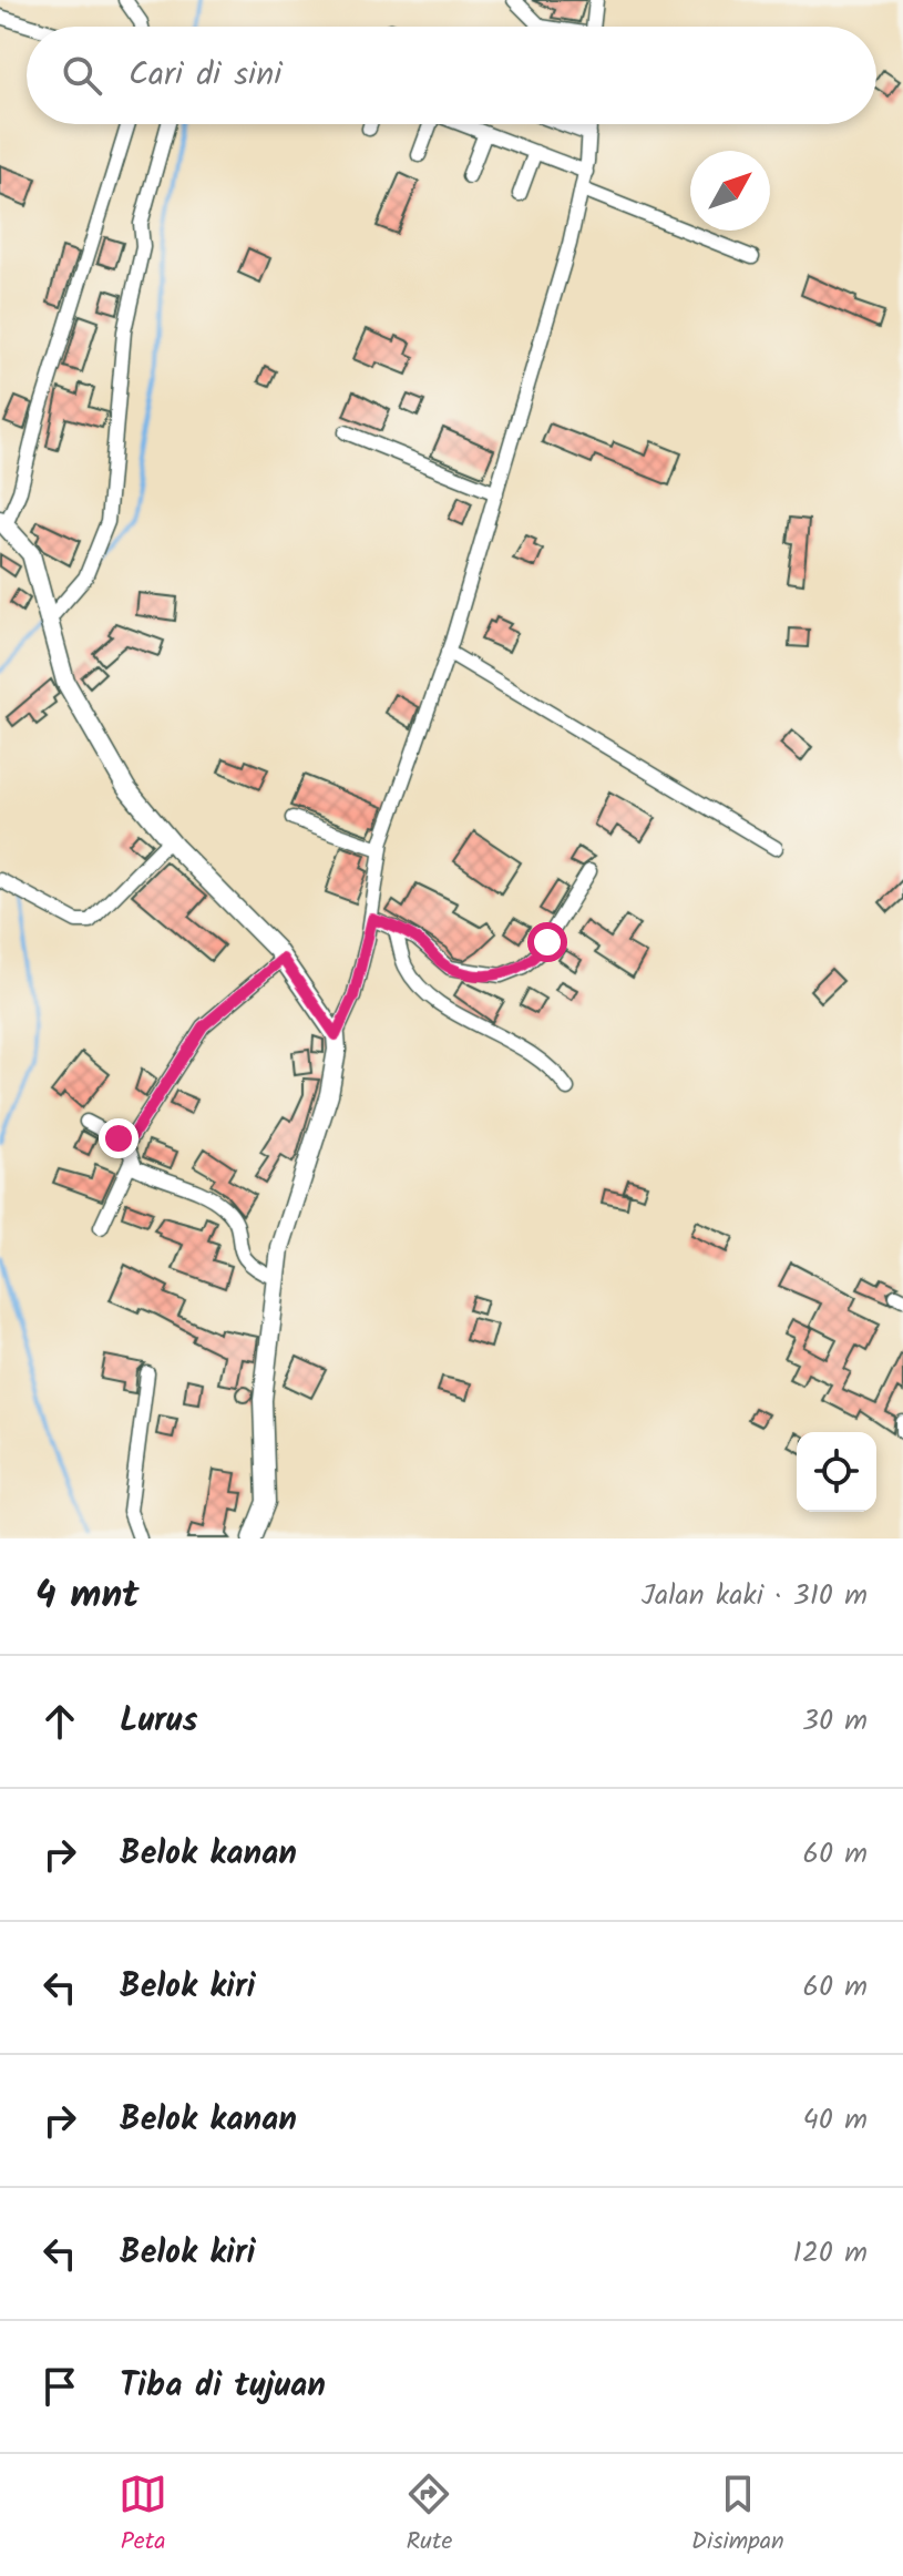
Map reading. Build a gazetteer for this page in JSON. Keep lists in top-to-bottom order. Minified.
{"north":"top right","page":{"search":"Cari di sini","heading":["4 mnt","Jalan kaki · 310 m"],"list":[["Lurus","30 m"],["Belok kanan","60 m"],["Belok kiri","60 m"],["Belok kanan","40 m"],["Belok kiri","120 m"],"Tiba di tujuan"],"nav":["Peta","Rute","Disimpan"]}}
